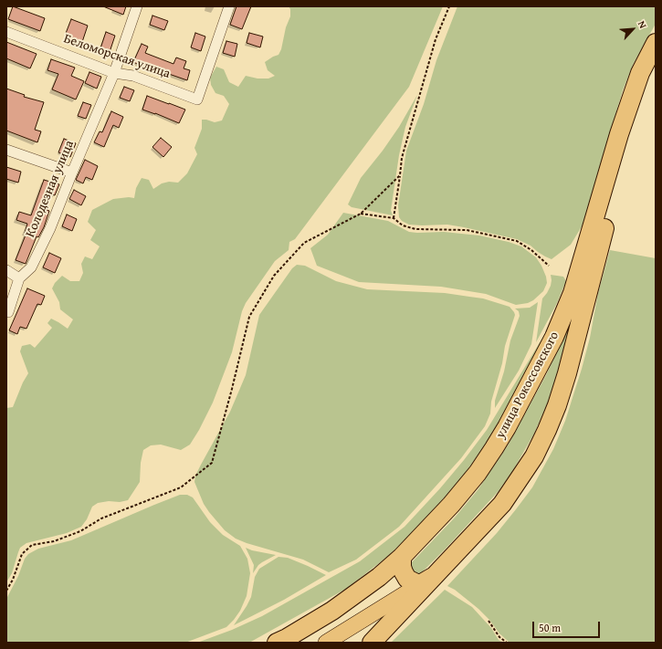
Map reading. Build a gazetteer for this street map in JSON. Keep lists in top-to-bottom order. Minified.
{"streets":{"highway":["улица Рокоссовского"],"street":["Беломорская улица","Колодезная улица"]},"crossings":[["Беломорская улица","Колодезная улица"]],"scale_bar":"50 m","north":"top right"}
